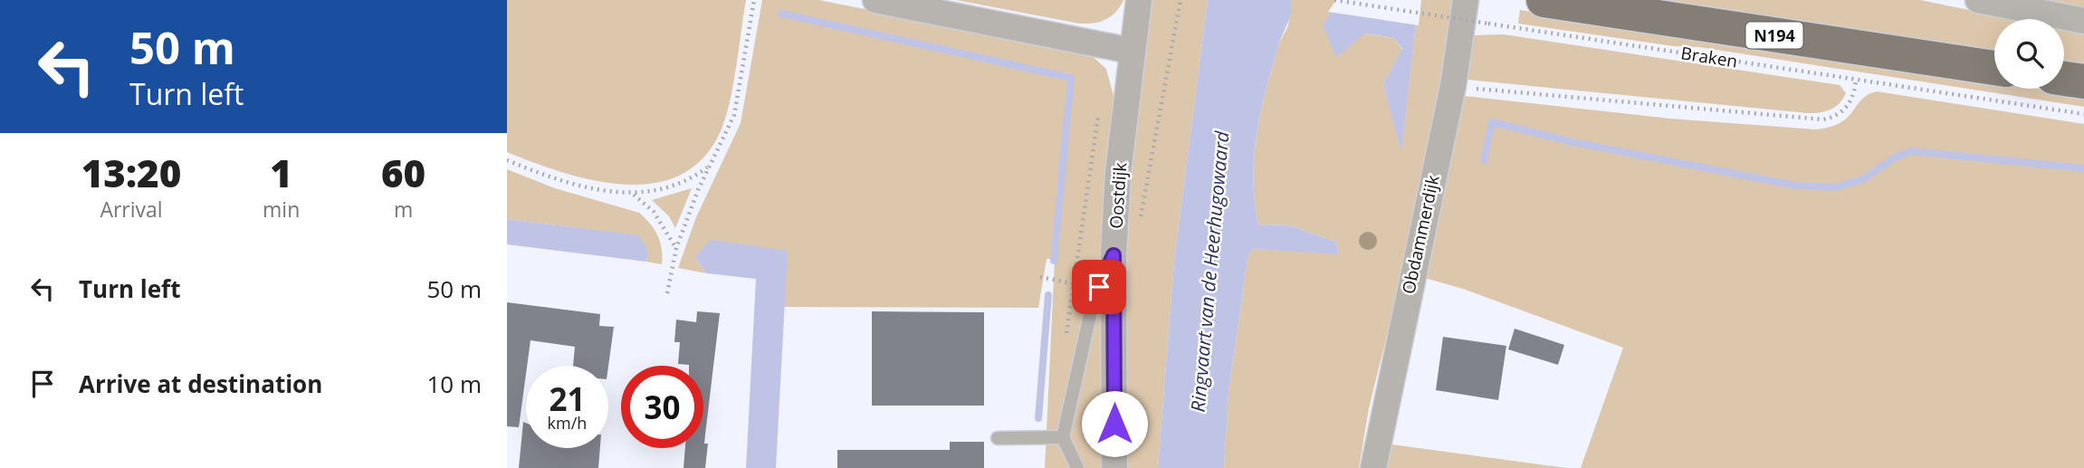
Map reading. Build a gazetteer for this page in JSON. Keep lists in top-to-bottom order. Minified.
{"streets":{"main road":["N194","Braken"],"street":["Oostdijk","Obdammerdijk"]},"water":["Ringvaart van de Heerhugowaard"],"page":{"turn":["50 m","Turn left"],"eta":["13:20","Arrival","1","min","60","m"],"list":[{"name":"Turn left","value":"50 m"},{"name":"Arrive at destination","value":"10 m"}],"speed":"21 km/h","limit":"30"}}
